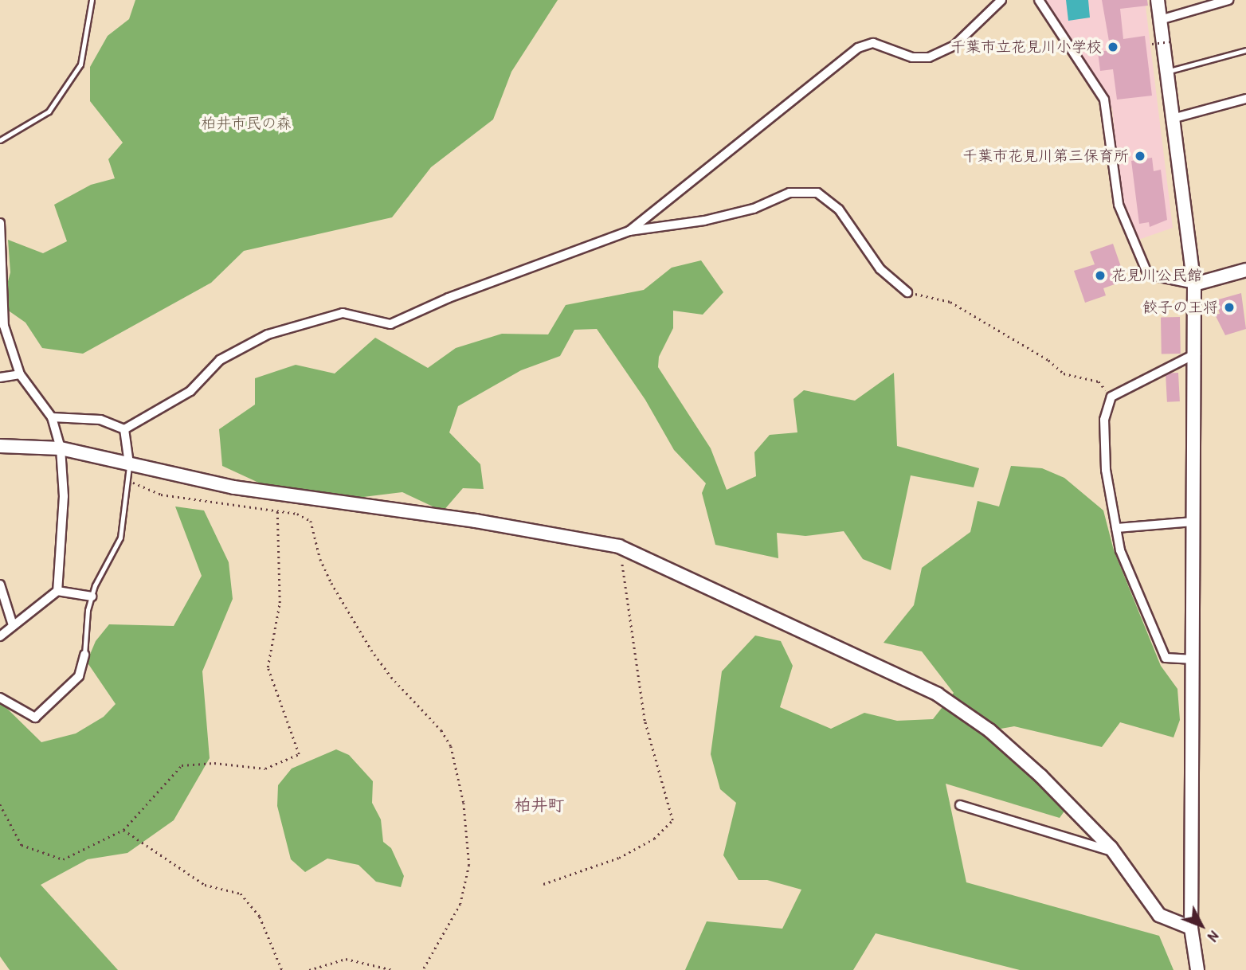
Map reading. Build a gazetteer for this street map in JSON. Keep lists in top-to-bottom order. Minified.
{"districts":["柏井町"],"parks":["柏井市民の森"],"places":["千葉市立花見川小学校","千葉市花見川第三保育所","花見川公民館","餃子の王将"],"north":"bottom right"}
